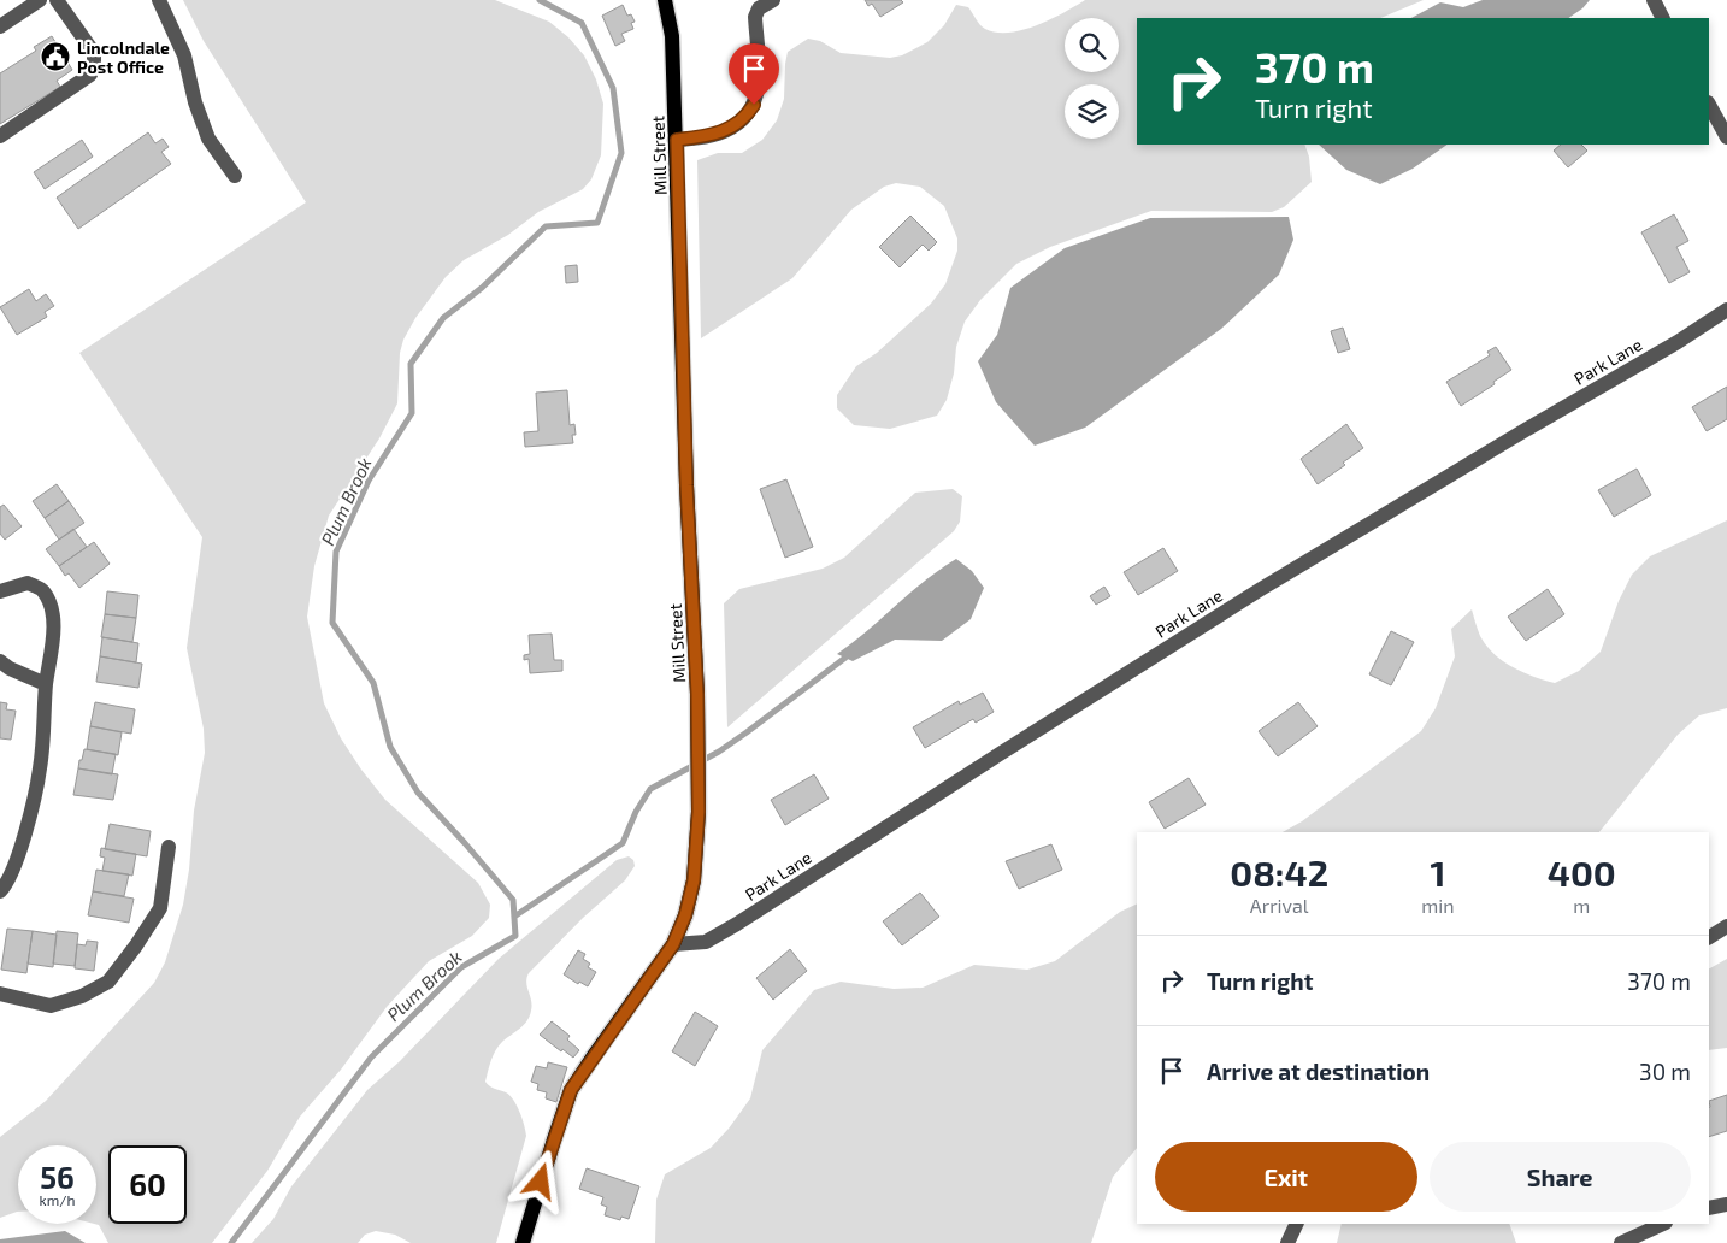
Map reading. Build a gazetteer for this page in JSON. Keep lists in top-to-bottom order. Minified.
{"streets":{"main road":["Mill Street"],"street":["Park Lane"]},"crossings":[["Mill Street","Park Lane"]],"water":["Plum Brook"],"places":{"public building":["Lincolndale Post Office"]},"page":{"turn":["370 m","Turn right"],"eta":["08:42","Arrival","1","min","400","m"],"list":[{"name":"Turn right","value":"370 m"},{"name":"Arrive at destination","value":"30 m"}],"buttons":["Exit","Share"],"speed":"56 km/h","limit":"60"}}
